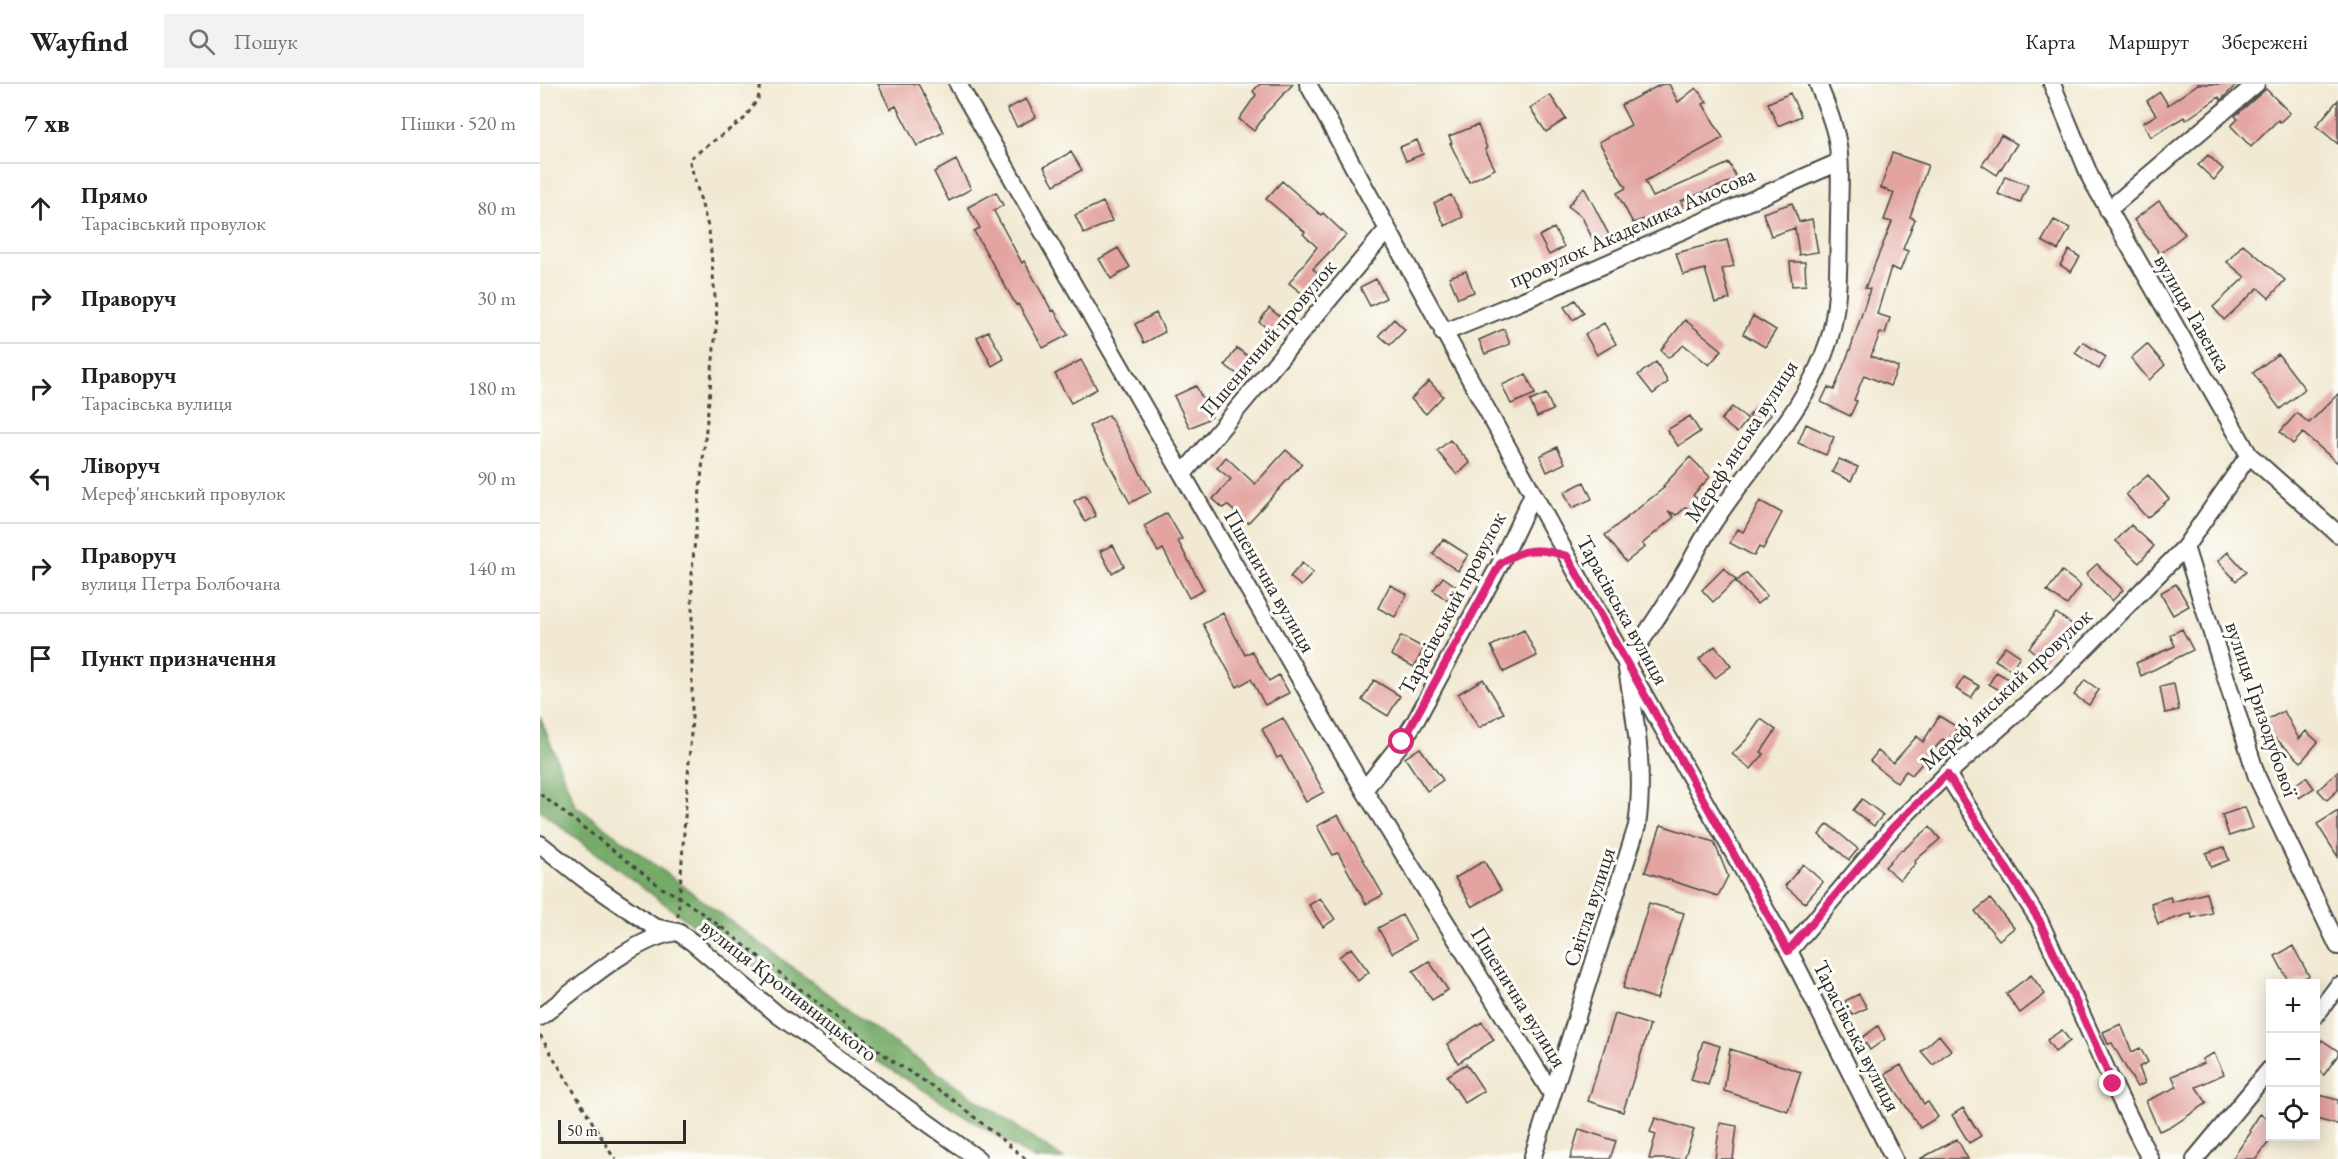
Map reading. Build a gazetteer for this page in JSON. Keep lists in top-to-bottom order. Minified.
{"streets":{"street":["провулок Академика Амосова","вулиця Гавенка","Пшеничний провулок","Мереф'янська вулиця","Пшенична вулиця","Тарасівський провулок","Тарасівська вулиця","Мереф'янський провулок","вулиця Гризодубової","Світла вулиця","вулиця Кропивницького"]},"crossings":[["провулок Академика Амосова","Мереф'янська вулиця"],["провулок Академика Амосова","Тарасівська вулиця"],["вулиця Гавенка","Мереф'янський провулок"],["Пшеничний провулок","Пшенична вулиця"],["Пшеничний провулок","Тарасівська вулиця"],["Мереф'янська вулиця","Тарасівська вулиця"],["Мереф'янська вулиця","Світла вулиця"],["Пшенична вулиця","Тарасівський провулок"],["Пшенична вулиця","Світла вулиця"],["Тарасівський провулок","Тарасівська вулиця"],["Тарасівська вулиця","Мереф'янський провулок"],["Тарасівська вулиця","Світла вулиця"],["Мереф'янський провулок","вулиця Гризодубової"]],"scale_bar":"50 m","page":{"header":"Wayfind","search":"Пошук","nav":["Карта","Маршрут","Збережені"],"heading":["7 хв","Пішки · 520 m"],"list":[["Прямо","Тарасівський провулок","80 m"],["Праворуч","30 m"],["Праворуч","Тарасівська вулиця","180 m"],["Ліворуч","Мереф'янський провулок","90 m"],["Праворуч","вулиця Петра Болбочана","140 m"],"Пункт призначення"],"map_buttons":["+","−"],"scale":"50 m"}}
